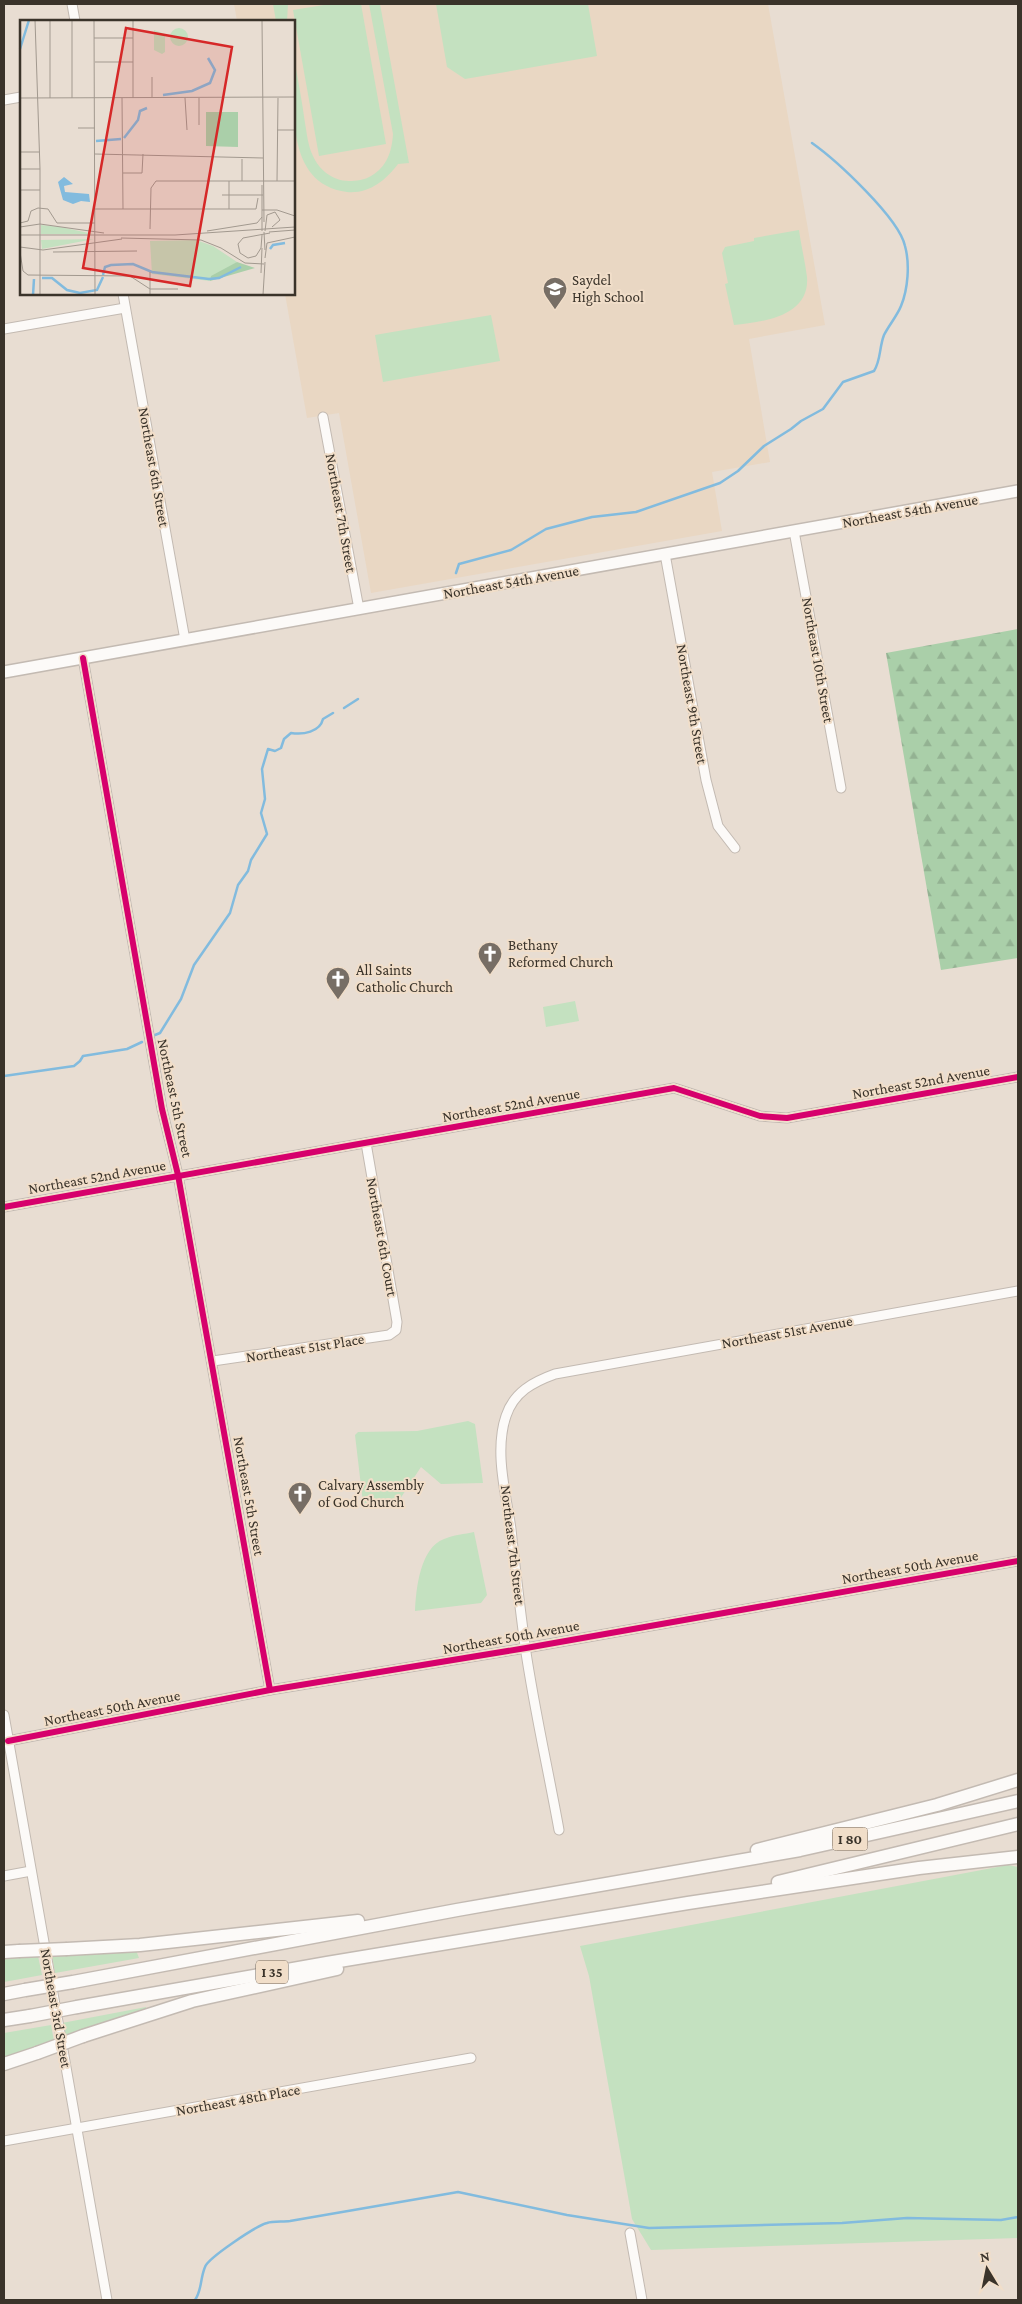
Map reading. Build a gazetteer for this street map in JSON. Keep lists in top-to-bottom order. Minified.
{"streets":{"highway":["I 80","I 35"],"main road":["Northeast 54th Avenue"],"street":["Northeast 6th Street","Northeast 7th Street","Northeast 10th Street","Northeast 9th Street","Northeast 52nd Avenue","Northeast 5th Street","Northeast 6th Court","Northeast 51st Avenue","Northeast 51st Place","Northeast 50th Avenue","Northeast 3rd Street","Northeast 48th Place"]},"crossings":[["Northeast 6th Street","Northeast 54th Avenue"],["Northeast 54th Avenue","Northeast 7th Street"],["Northeast 54th Avenue","Northeast 10th Street"],["Northeast 54th Avenue","Northeast 9th Street"],["Northeast 54th Avenue","Northeast 5th Street"],["Northeast 7th Street","Northeast 51st Avenue"],["Northeast 7th Street","Northeast 50th Avenue"],["Northeast 52nd Avenue","Northeast 5th Street"],["Northeast 52nd Avenue","Northeast 6th Court"],["Northeast 5th Street","Northeast 51st Place"],["Northeast 5th Street","Northeast 50th Avenue"],["Northeast 6th Court","Northeast 51st Place"],["Northeast 50th Avenue","Northeast 3rd Street"],["Northeast 3rd Street","Northeast 48th Place"]],"places":{"school or university":["Saydel High School"],"church":["Bethany Reformed Church","All Saints Catholic Church","Calvary Assembly of God Church"]},"north":"top"}
